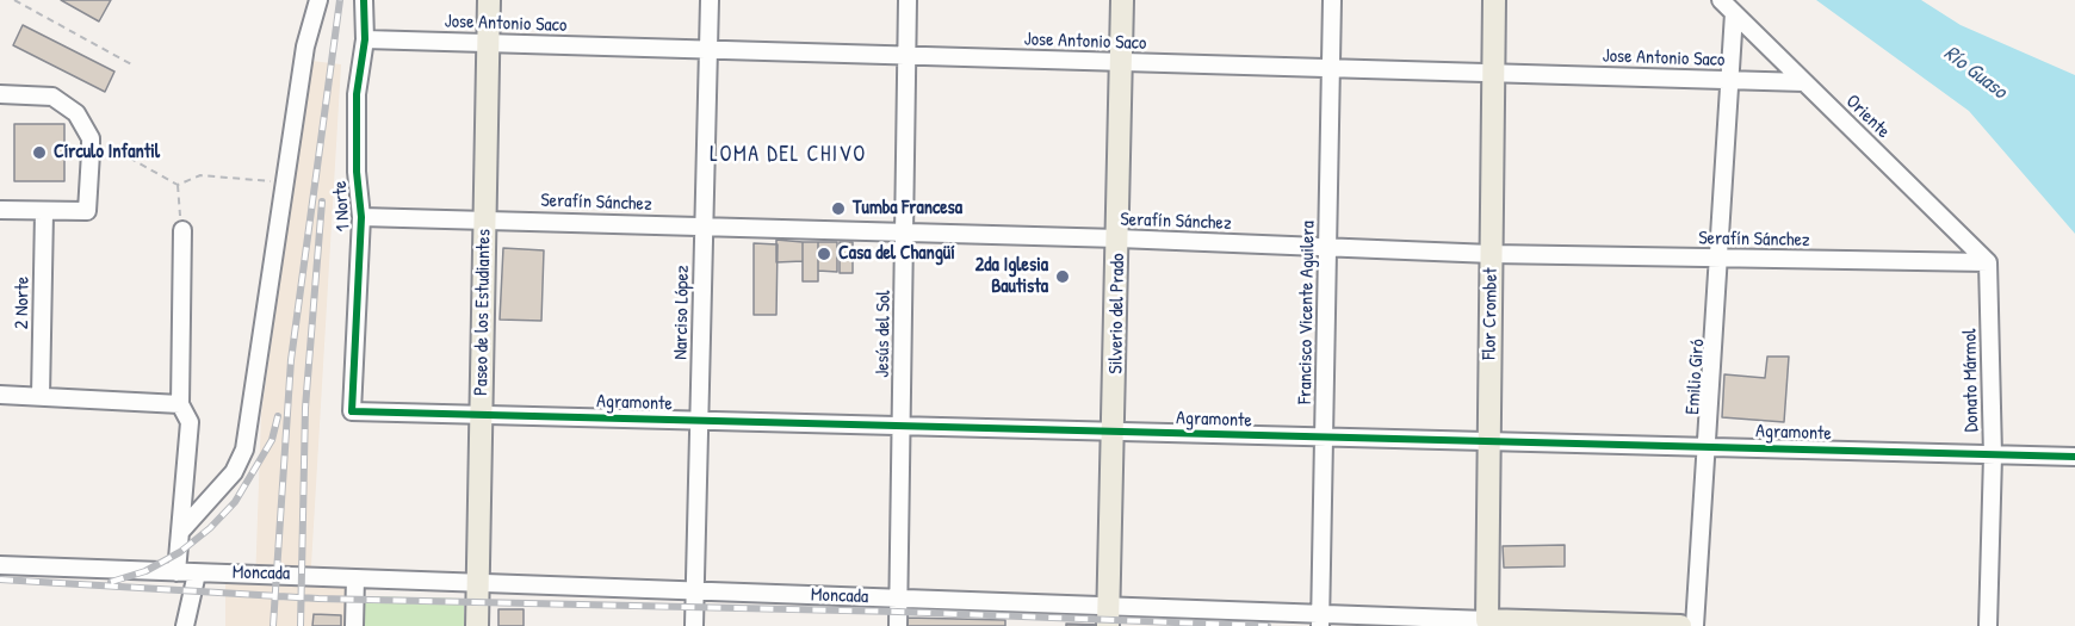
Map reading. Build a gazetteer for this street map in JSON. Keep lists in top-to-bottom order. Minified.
{"streets":{"main road":["Paseo de los Estudiantes","Silverio del Prado","Flor Crombet","Moncada"],"street":["Jose Antonio Saco","Oriente","Serafín Sánchez","1 Norte","2 Norte","Narciso López","Francisco Vicente Aguilera","Jesús del Sol","Emilio Giró","Donato Mármol","Agramonte"]},"crossings":[["Jose Antonio Saco","Oriente"],["Jose Antonio Saco","1 Norte"],["Jose Antonio Saco","Paseo de los Estudiantes"],["Jose Antonio Saco","Narciso López"],["Jose Antonio Saco","Francisco Vicente Aguilera"],["Jose Antonio Saco","Silverio del Prado"],["Jose Antonio Saco","Flor Crombet"],["Jose Antonio Saco","Jesús del Sol"],["Jose Antonio Saco","Emilio Giró"],["Oriente","Serafín Sánchez"],["Oriente","Emilio Giró"],["Oriente","Donato Mármol"],["Serafín Sánchez","1 Norte"],["Serafín Sánchez","Paseo de los Estudiantes"],["Serafín Sánchez","Narciso López"],["Serafín Sánchez","Francisco Vicente Aguilera"],["Serafín Sánchez","Silverio del Prado"],["Serafín Sánchez","Flor Crombet"],["Serafín Sánchez","Jesús del Sol"],["Serafín Sánchez","Emilio Giró"],["Serafín Sánchez","Donato Mármol"],["1 Norte","Agramonte"],["Paseo de los Estudiantes","Agramonte"],["Paseo de los Estudiantes","Moncada"],["Narciso López","Agramonte"],["Narciso López","Moncada"],["Francisco Vicente Aguilera","Agramonte"],["Francisco Vicente Aguilera","Moncada"],["Silverio del Prado","Agramonte"],["Silverio del Prado","Moncada"],["Flor Crombet","Agramonte"],["Flor Crombet","Moncada"],["Jesús del Sol","Agramonte"],["Jesús del Sol","Moncada"],["Emilio Giró","Agramonte"],["Donato Mármol","Agramonte"]],"districts":["LOMA DEL CHIVO"],"water":["Río Guaso"],"places":["Círculo Infantil","Tumba Francesa","Casa del Changüí","2da Iglesia Bautista"]}
